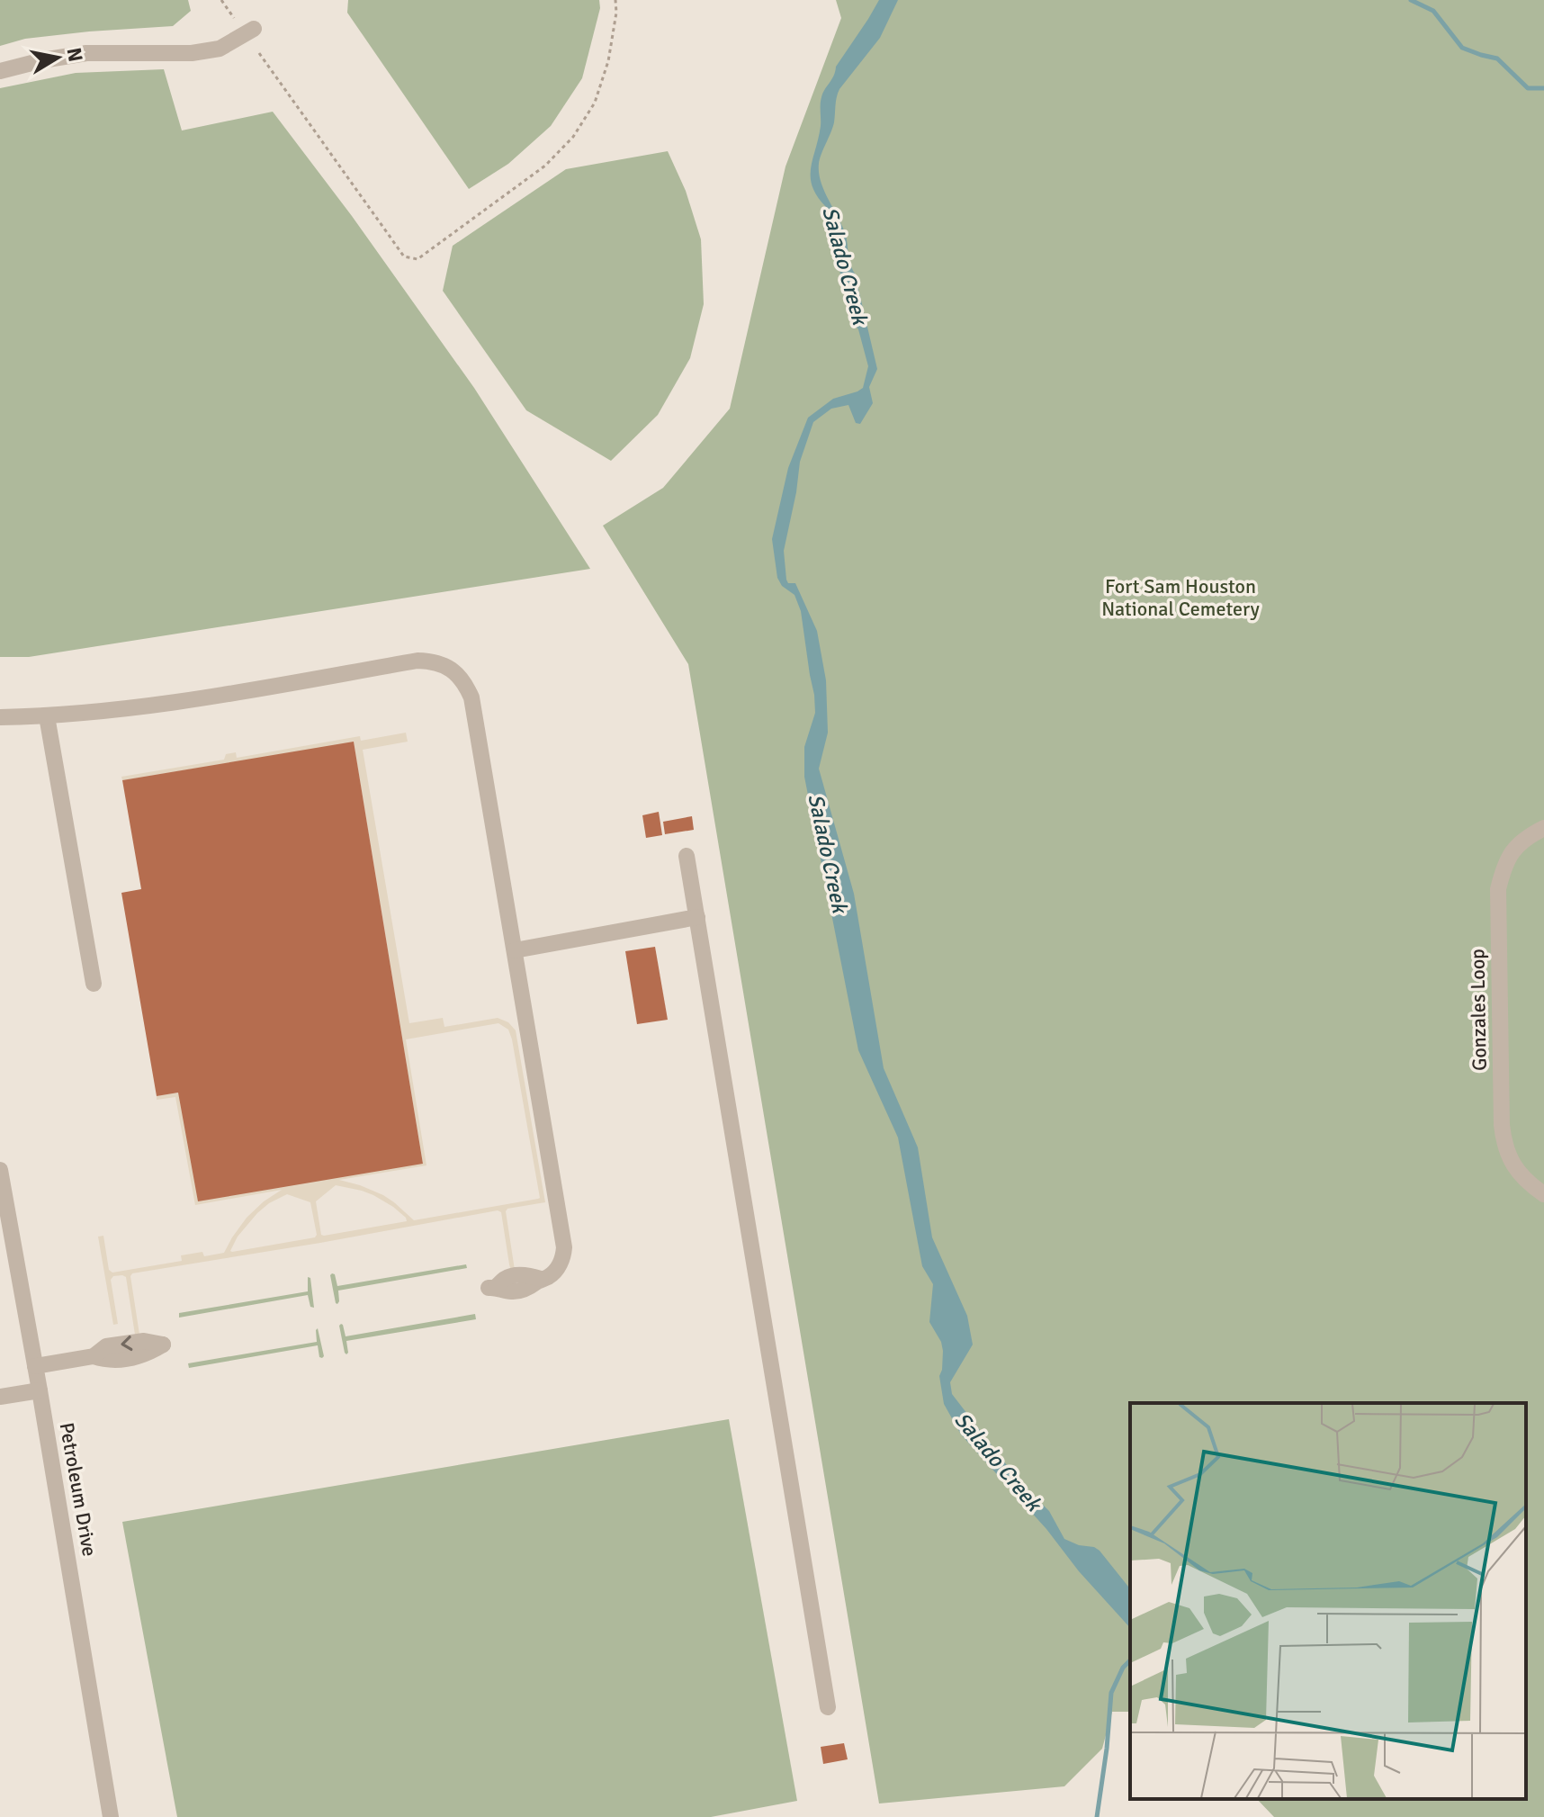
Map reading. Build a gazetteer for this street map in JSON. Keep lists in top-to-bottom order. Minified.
{"streets":{"street":["Gonzales Loop","Petroleum Drive"]},"water":["Salado Creek"],"parks":["Fort Sam Houston National Cemetery"],"north":"right"}
